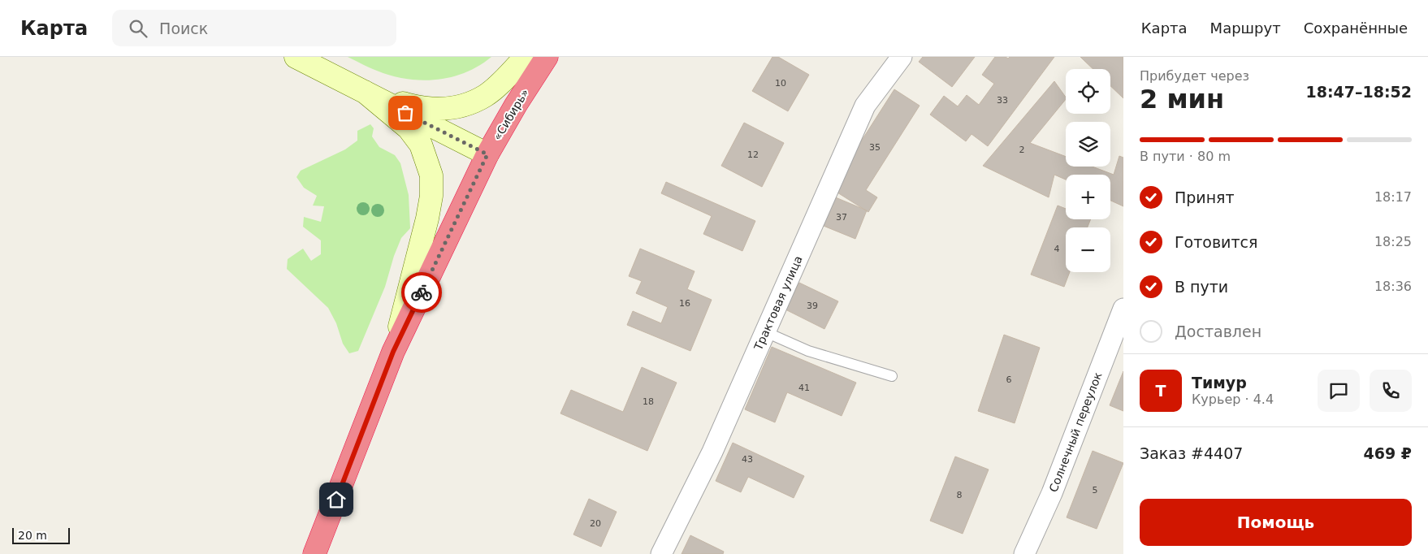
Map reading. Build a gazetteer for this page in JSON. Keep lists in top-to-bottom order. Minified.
{"streets":{"highway":["«Сибирь»"],"street":["Трактовая улица","Солнечный переулок"]},"house_numbers":["10","33","35","2","12","37","4","16","39","6","41","18","43","5","8","20"],"scale_bar":"20 m","page":{"header":"Карта","search":"Поиск","nav":["Карта","Маршрут","Сохранённые"],"heading":["2 мин","Прибудет через","18:47–18:52"],"panel":["Тимур","Курьер · 4.4","Заказ #4407","469 ₽"],"map_buttons":["+","−"],"bar":"В пути · 80 m","list":[["Принят","18:17"],["Готовится","18:25"],["В пути","18:36"],"Доставлен"],"round":"Т","buttons":"Помощь","scale":"20 m"}}
